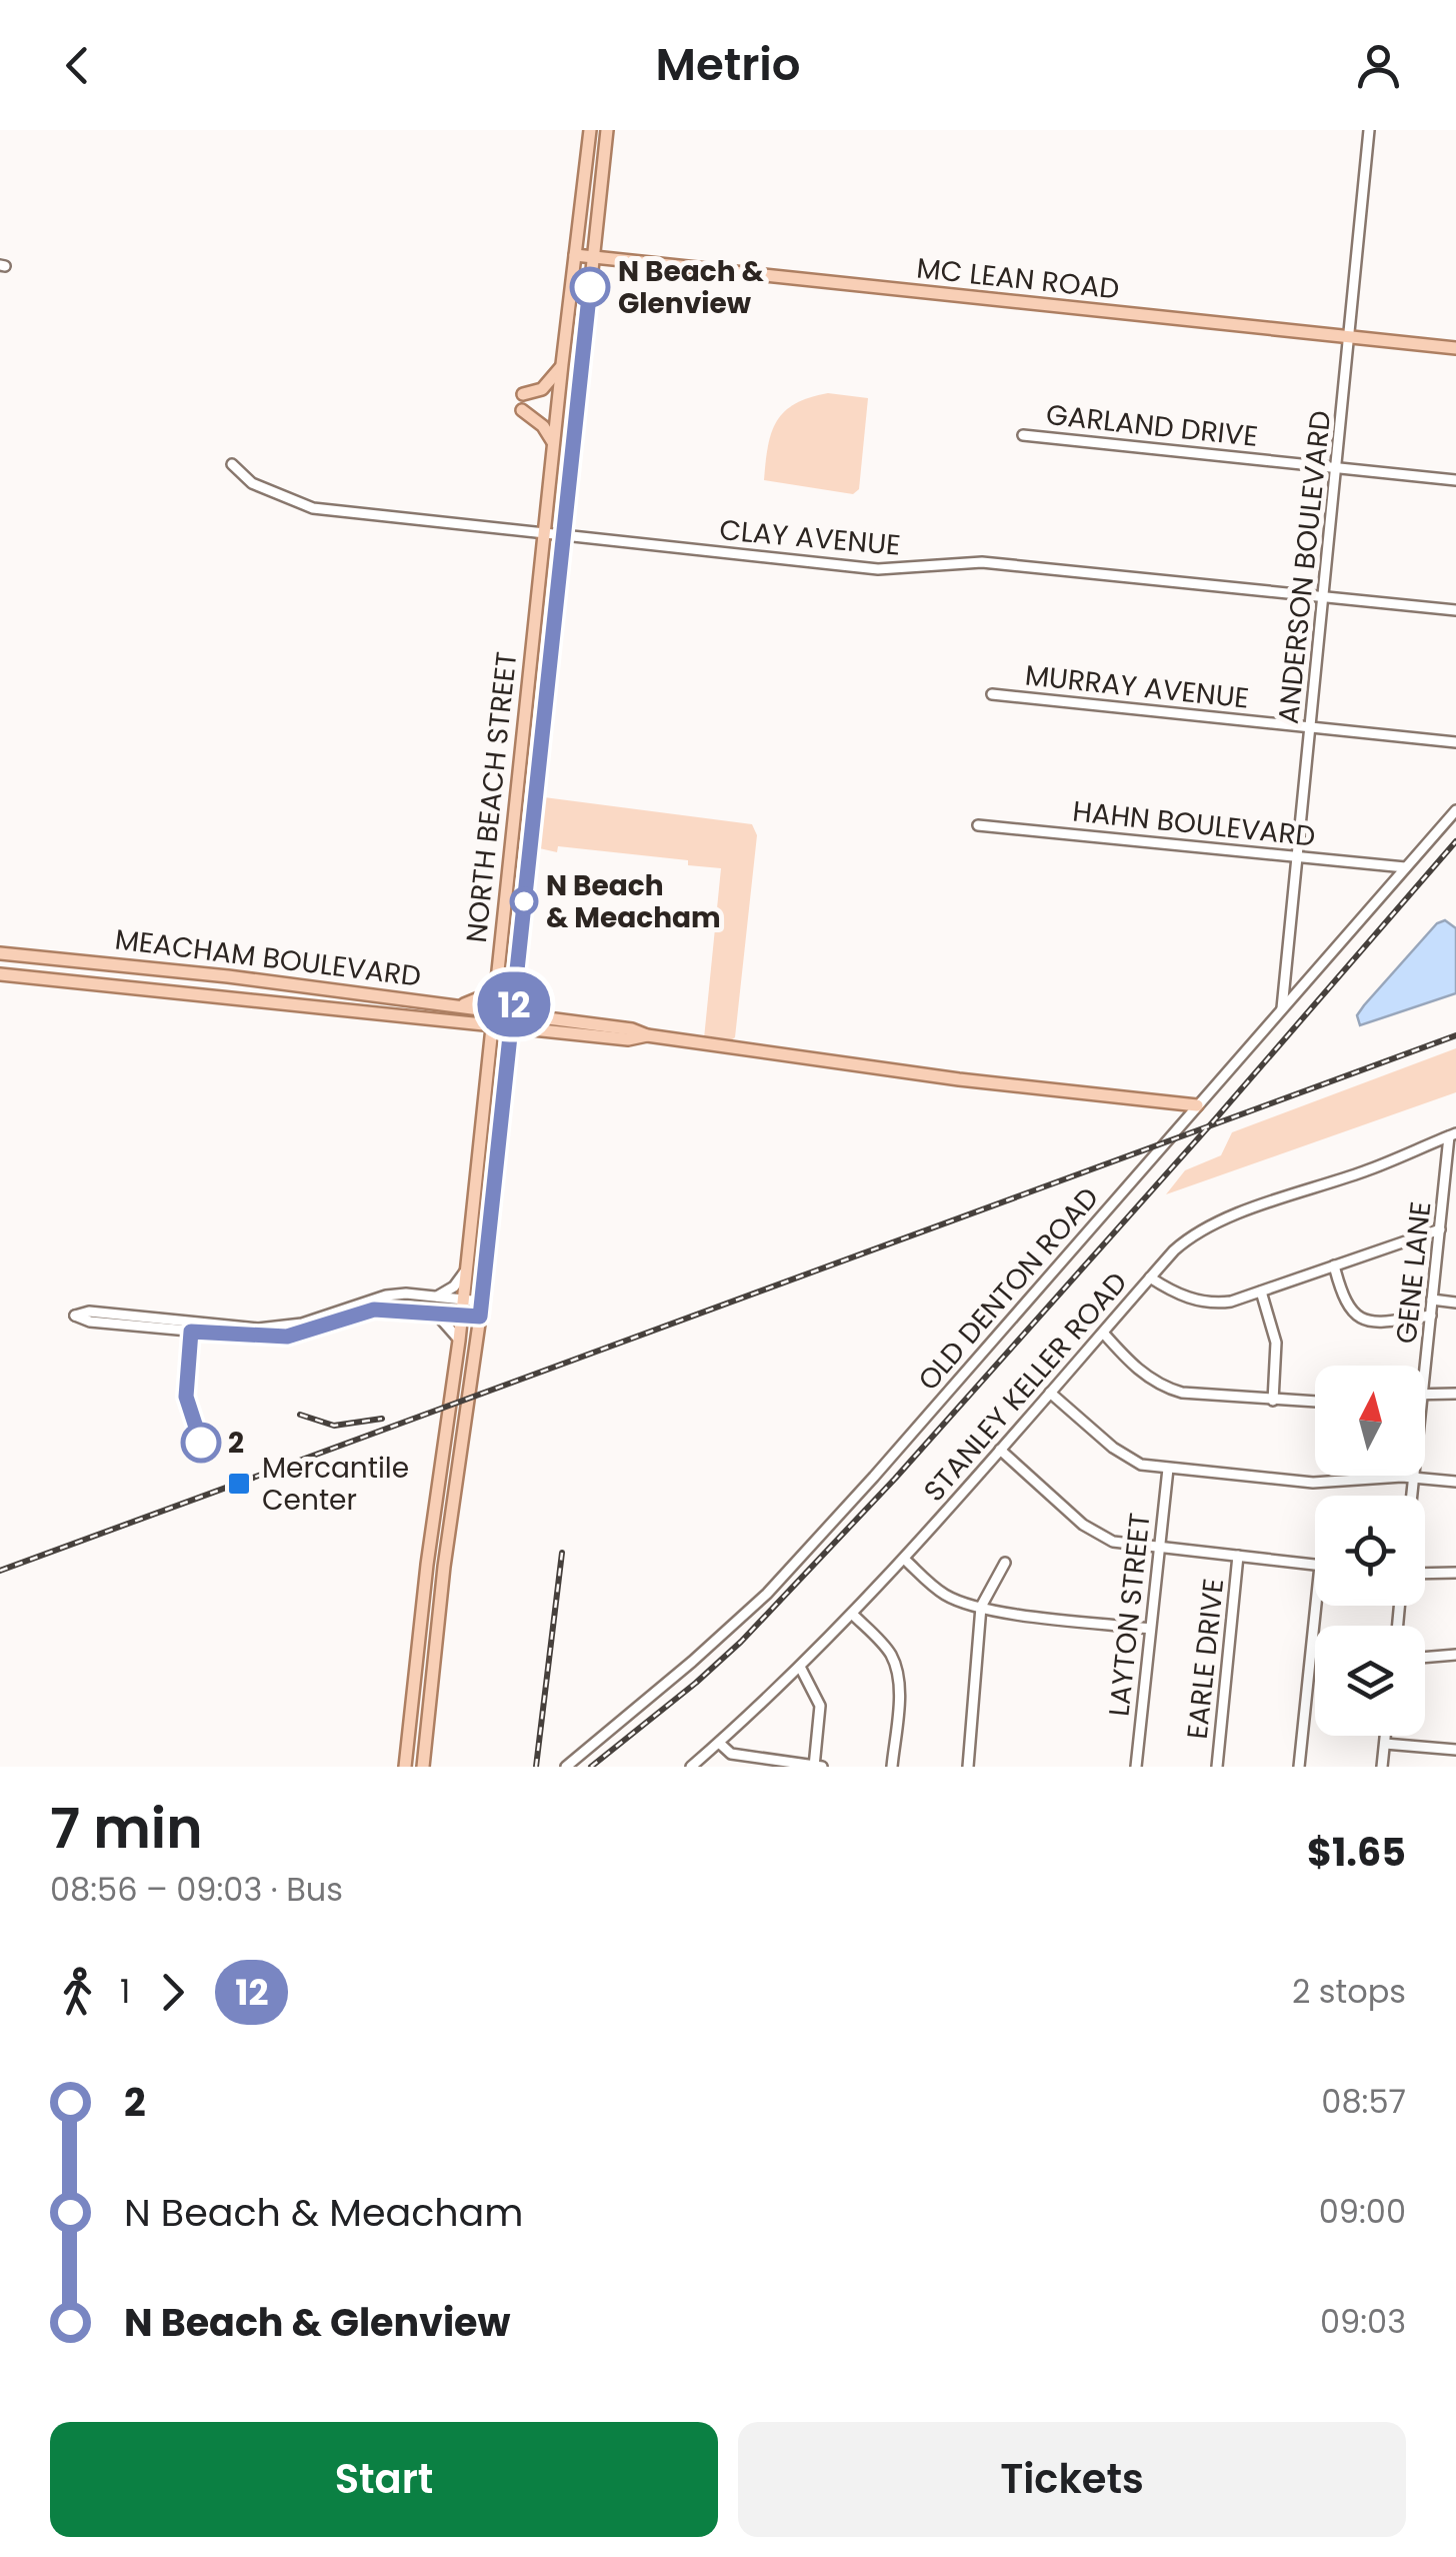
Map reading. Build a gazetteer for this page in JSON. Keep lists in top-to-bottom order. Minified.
{"streets":{"main road":["MC LEAN ROAD","NORTH BEACH STREET","MEACHAM BOULEVARD"],"street":["GARLAND DRIVE","CLAY AVENUE","ANDERSON BOULEVARD","MURRAY AVENUE","HAHN BOULEVARD","GENE LANE","OLD DENTON ROAD","STANLEY KELLER ROAD","LAYTON STREET","EARLE DRIVE"]},"crossings":[["MC LEAN ROAD","ANDERSON BOULEVARD"],["MC LEAN ROAD","NORTH BEACH STREET"],["GARLAND DRIVE","ANDERSON BOULEVARD"],["CLAY AVENUE","ANDERSON BOULEVARD"],["CLAY AVENUE","NORTH BEACH STREET"],["ANDERSON BOULEVARD","MURRAY AVENUE"],["ANDERSON BOULEVARD","HAHN BOULEVARD"],["ANDERSON BOULEVARD","OLD DENTON ROAD"],["NORTH BEACH STREET","MEACHAM BOULEVARD"],["HAHN BOULEVARD","OLD DENTON ROAD"],["MEACHAM BOULEVARD","OLD DENTON ROAD"],["GENE LANE","STANLEY KELLER ROAD"]],"places":{"other":["N Beach & Glenview","N Beach & Meacham","2"],"transit":["Mercantile Center"]},"lines":["bus line 12"],"north":"top","page":{"header":"Metrio","on_map":"12","heading":["7 min","08:56 – 09:03 · Bus","$1.65"],"legs":["1","12","2 stops"],"list":[{"name":"2","value":"08:57"},{"name":"N Beach & Meacham","value":"09:00"},{"name":"N Beach & Glenview","value":"09:03"}],"buttons":["Start","Tickets"]}}
